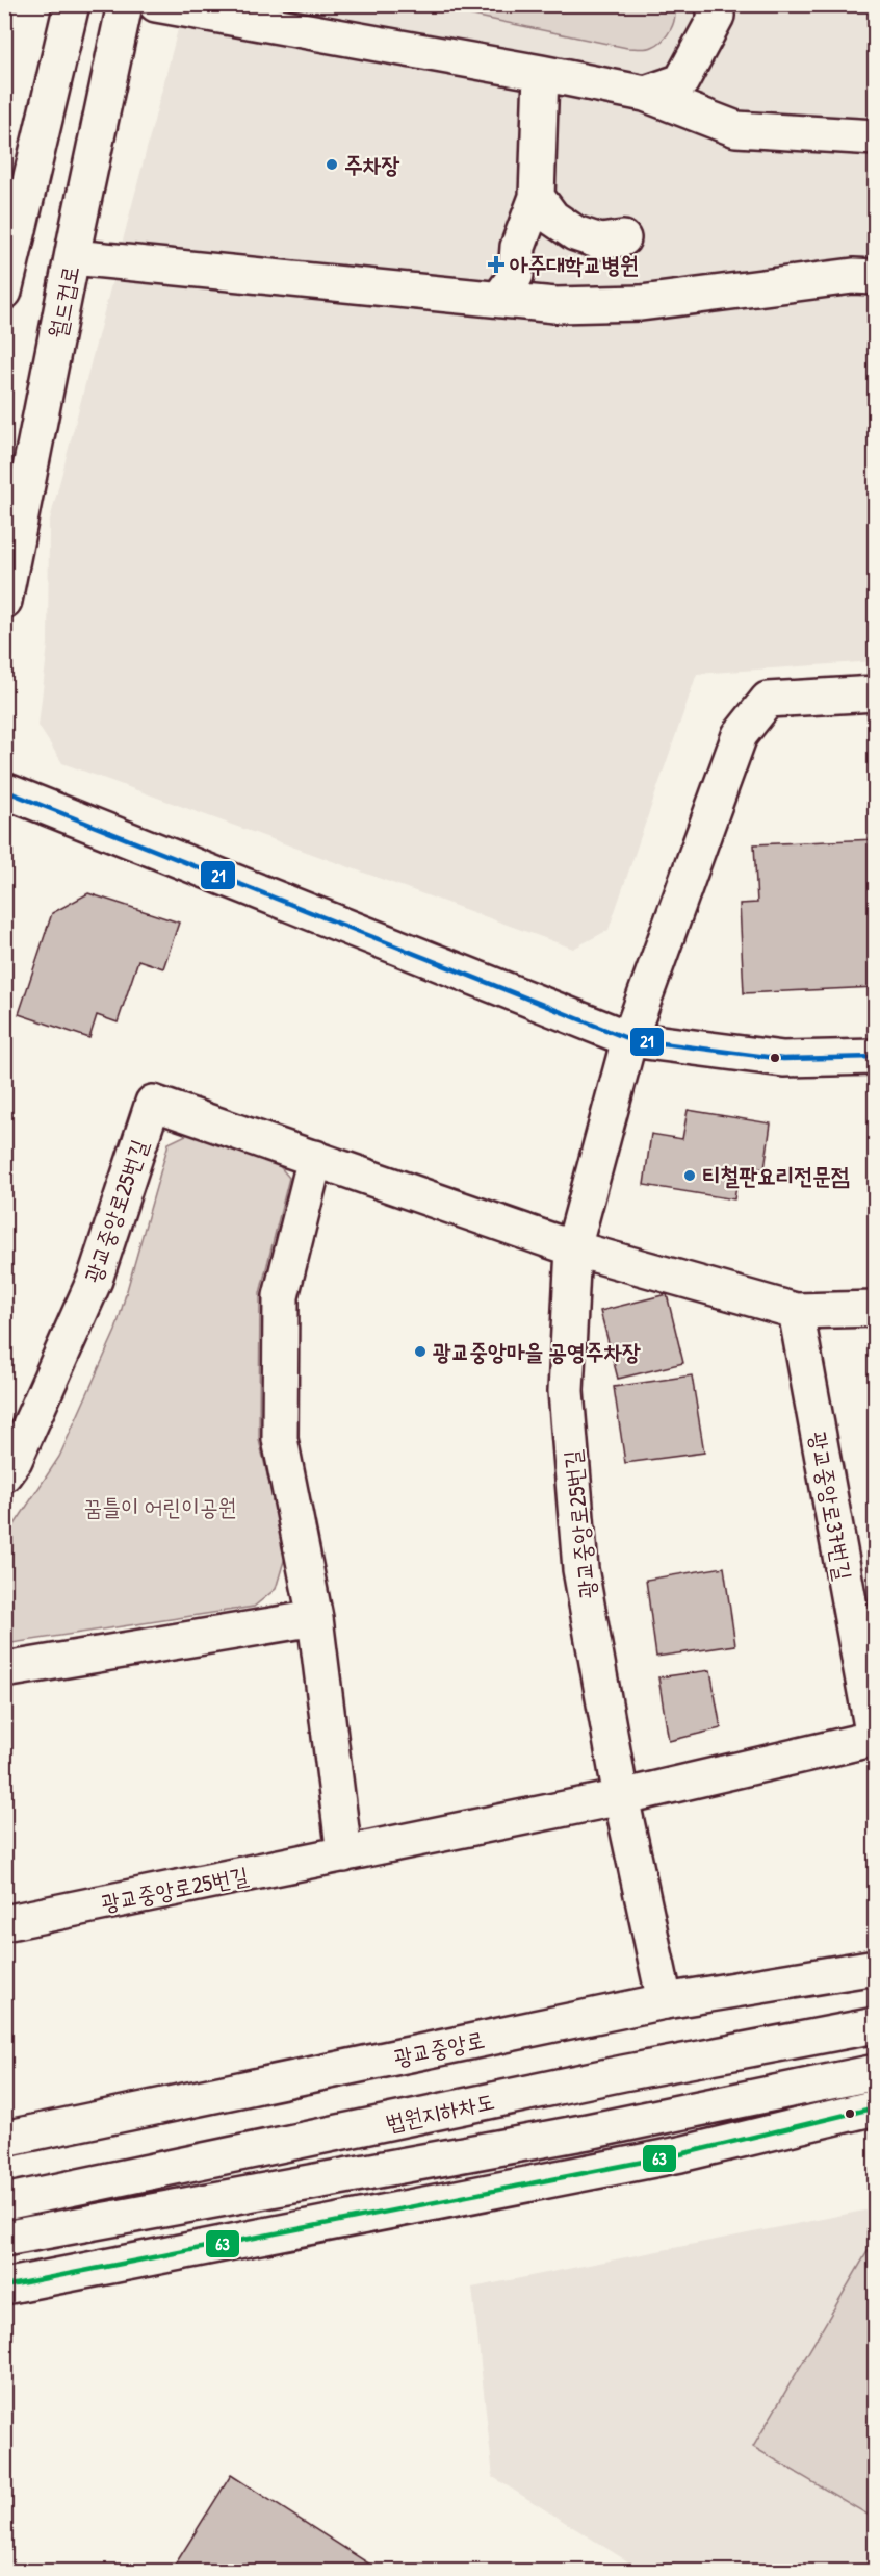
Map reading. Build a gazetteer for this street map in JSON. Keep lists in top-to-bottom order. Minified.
{"streets":{"street":["월드컵로","광교중앙로25번길","광교중앙로37번길","광교중앙로","법원지하차도"]},"crossings":[["광교중앙로25번길","광교중앙로37번길"],["광교중앙로25번길","광교중앙로"]],"parks":["꿈틀이 어린이공원"],"places":{"other":["주차장","티철판요리전문점","광교중앙마을 공영주차장"],"health":["아주대학교병원"]},"lines":["transit line 21","transit line 63"]}
